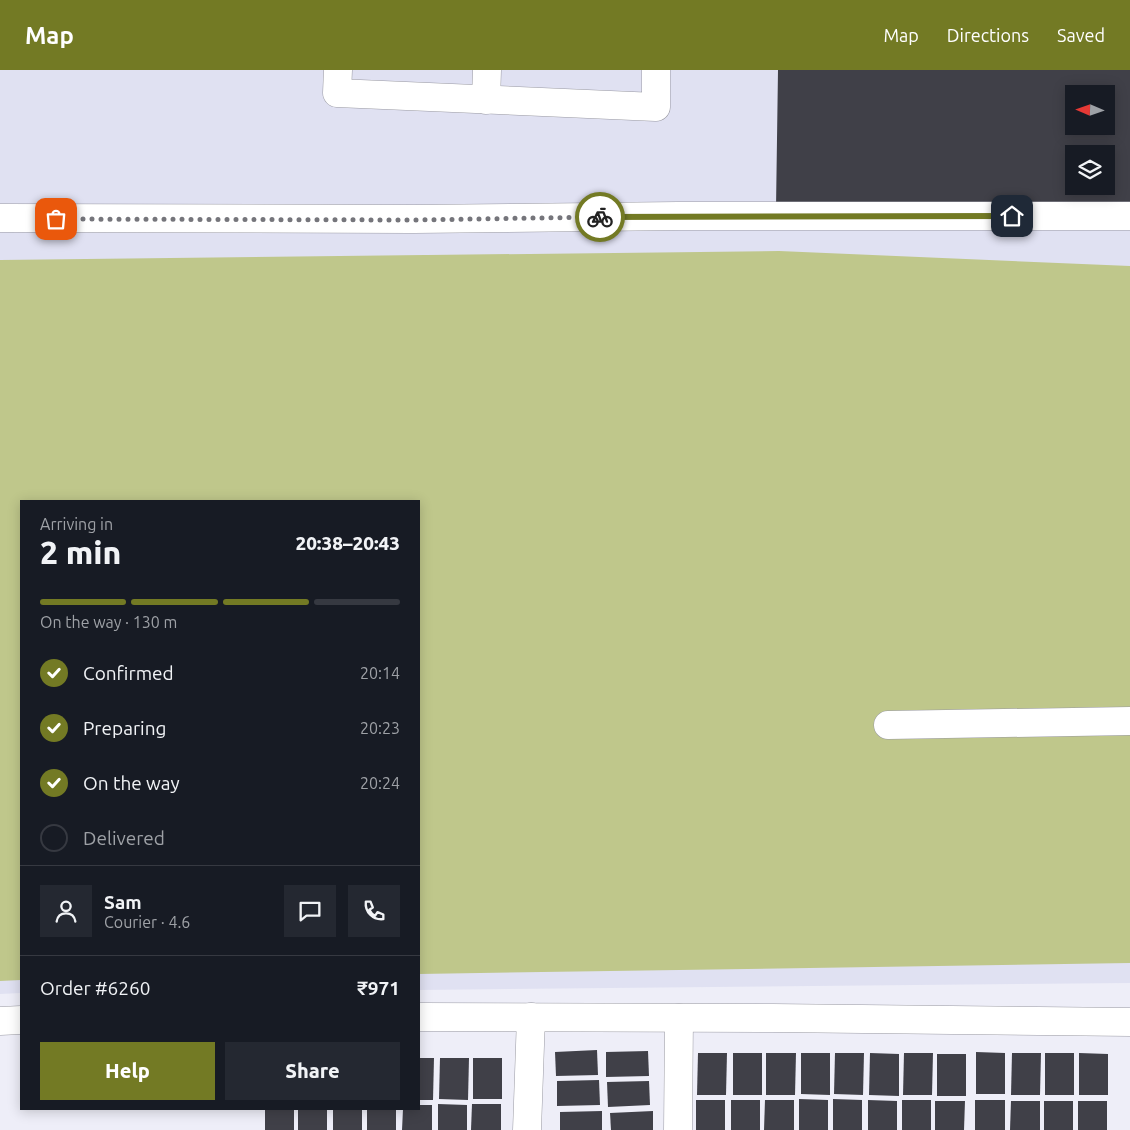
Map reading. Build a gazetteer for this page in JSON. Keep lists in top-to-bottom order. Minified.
{"north":"left","page":{"header":"Map","nav":["Map","Directions","Saved"],"heading":["2 min","Arriving in","20:38–20:43"],"panel":["Sam","Courier · 4.6","Order #6260","₹971"],"bar":"On the way · 130 m","list":[["Confirmed","20:14"],["Preparing","20:23"],["On the way","20:24"],"Delivered"],"buttons":["Help","Share"]}}
